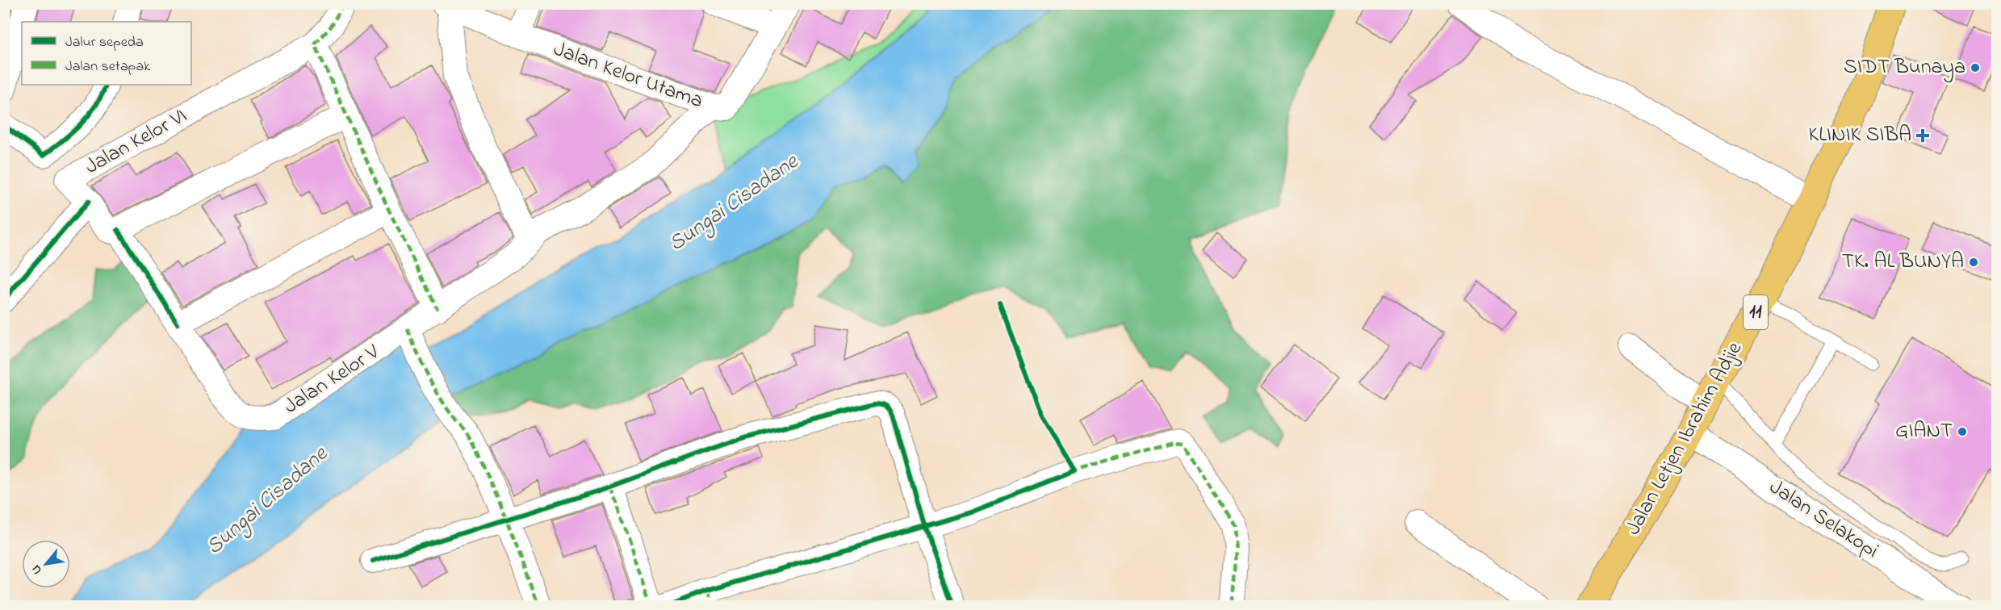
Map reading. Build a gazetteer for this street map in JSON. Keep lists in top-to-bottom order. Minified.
{"streets":{"main road":["11","Jalan Letjen Ibrahim Adjie"],"street":["Jalan Kelor Utama","Jalan Kelor VI","Jalan Kelor V","Jalan Selakopi"]},"crossings":[["Jalan Kelor Utama","Jalan Kelor V"],["Jalan Letjen Ibrahim Adjie","Jalan Selakopi"]],"water":["Sungai Cisadane"],"places":{"other":["SIDT Bunaya","TK. AL BUNYA","GIANT"],"health":["KLINIK SIBA"]},"legend":["Jalur sepeda","Jalan setapak"],"north":"bottom left"}
